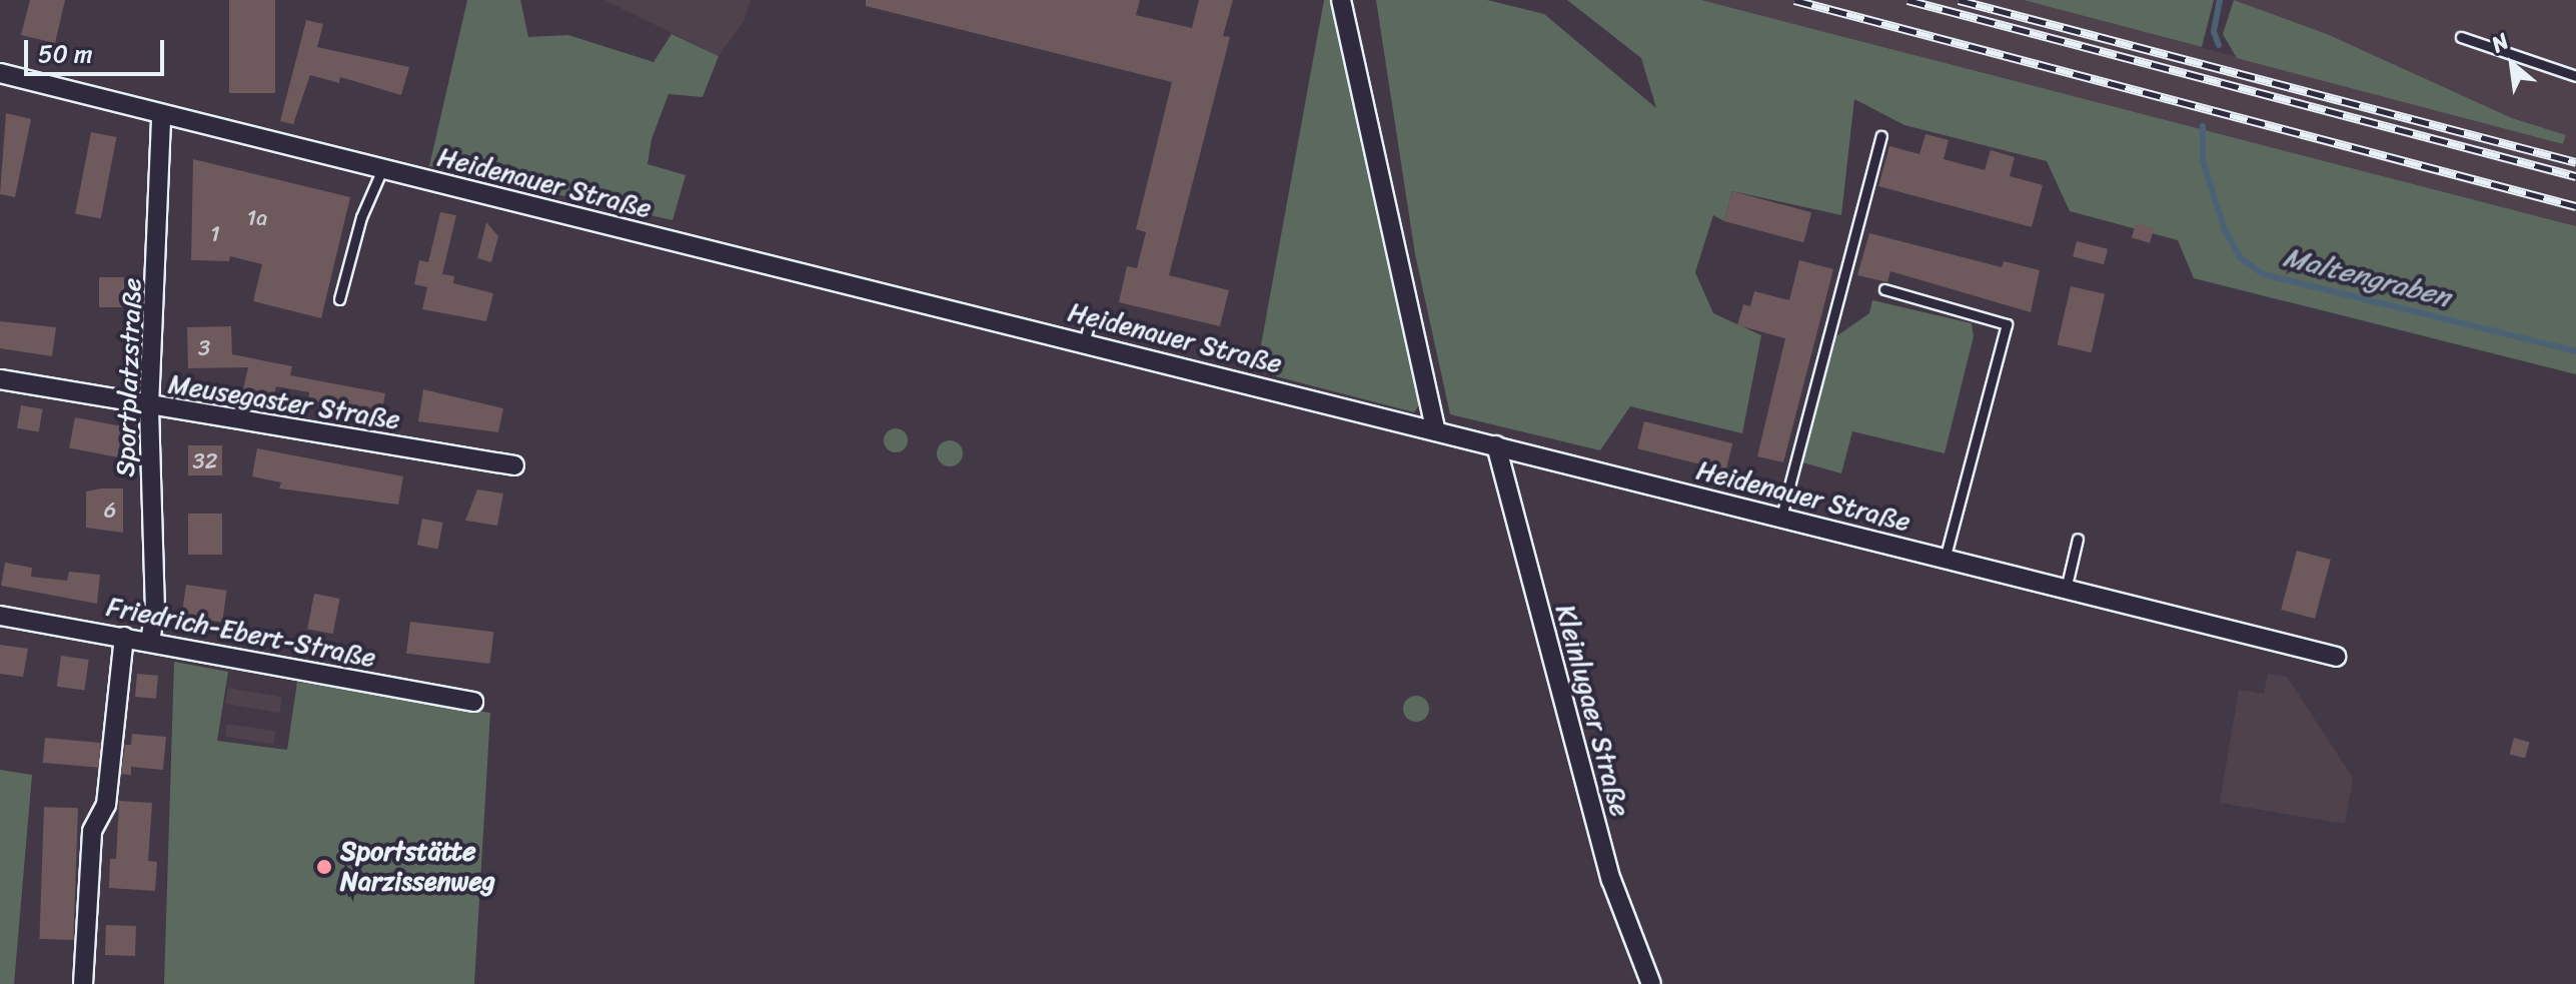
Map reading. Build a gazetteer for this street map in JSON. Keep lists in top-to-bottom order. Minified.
{"streets":{"street":["Heidenauer Straße","Sportplatzstraße","Meusegaster Straße","Friedrich-Ebert-Straße","Kleinlugaer Straße"]},"crossings":[["Heidenauer Straße","Sportplatzstraße"],["Heidenauer Straße","Kleinlugaer Straße"],["Sportplatzstraße","Meusegaster Straße"],["Sportplatzstraße","Friedrich-Ebert-Straße"]],"water":["Maltengraben"],"places":["Sportstätte Narzissenweg"],"house_numbers":["1a","1","3","32","6"],"scale_bar":"50 m","north":"top left"}
